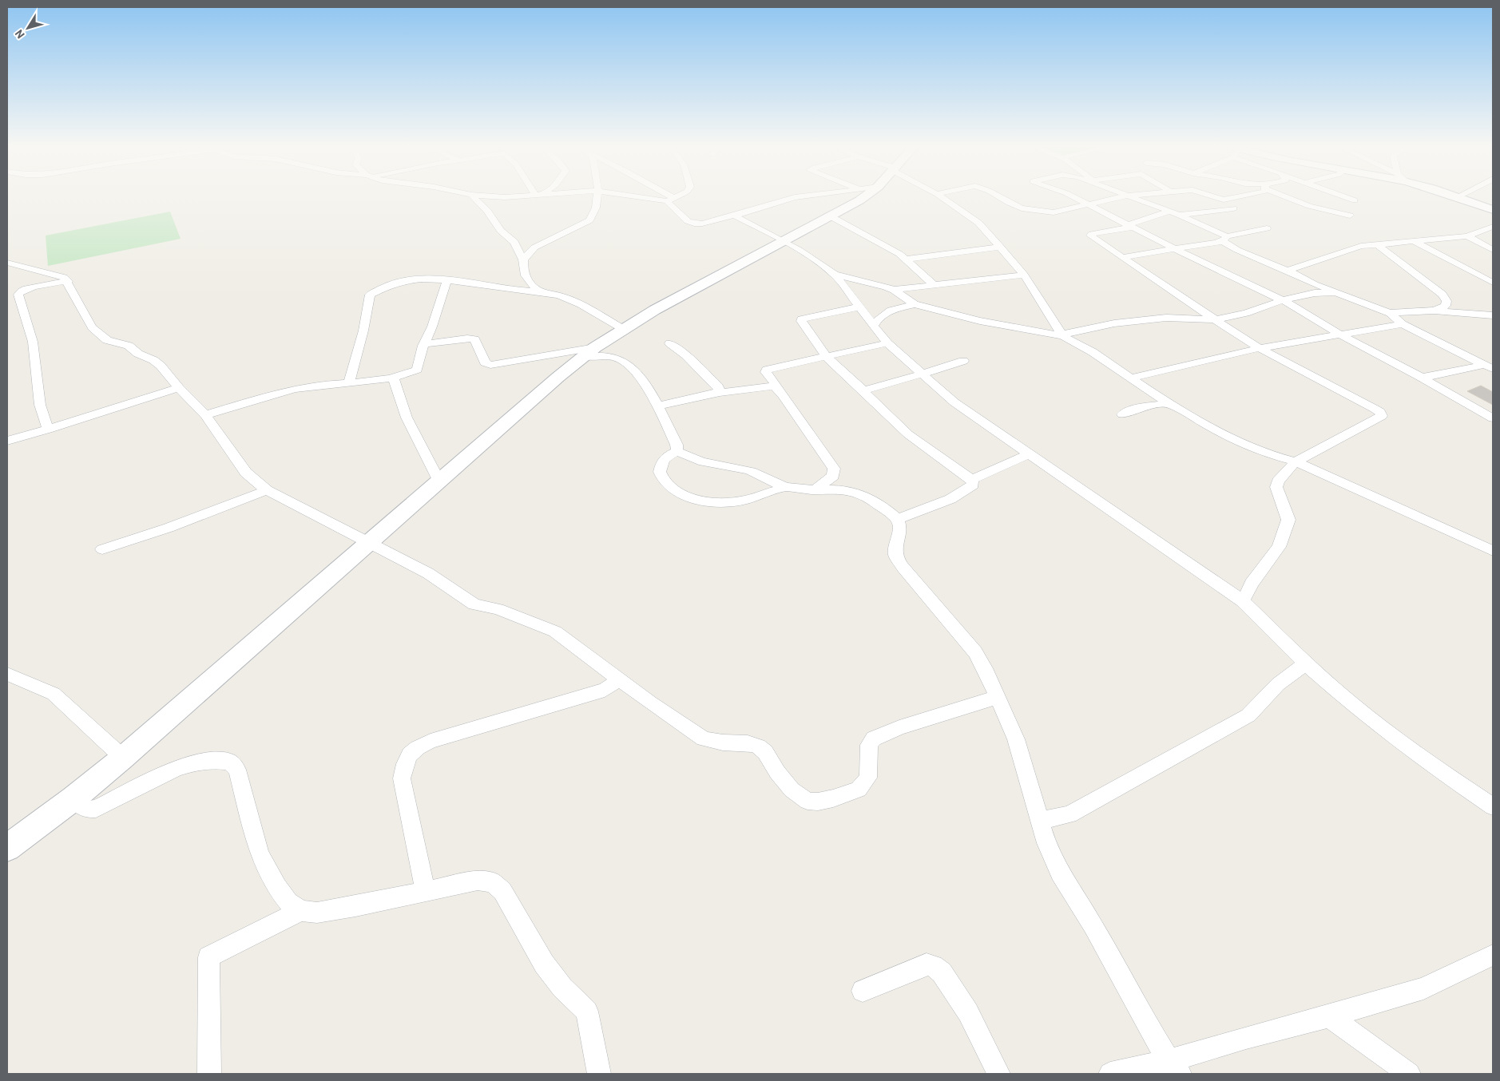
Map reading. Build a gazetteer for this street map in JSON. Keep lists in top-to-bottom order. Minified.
{"north":"bottom left"}
